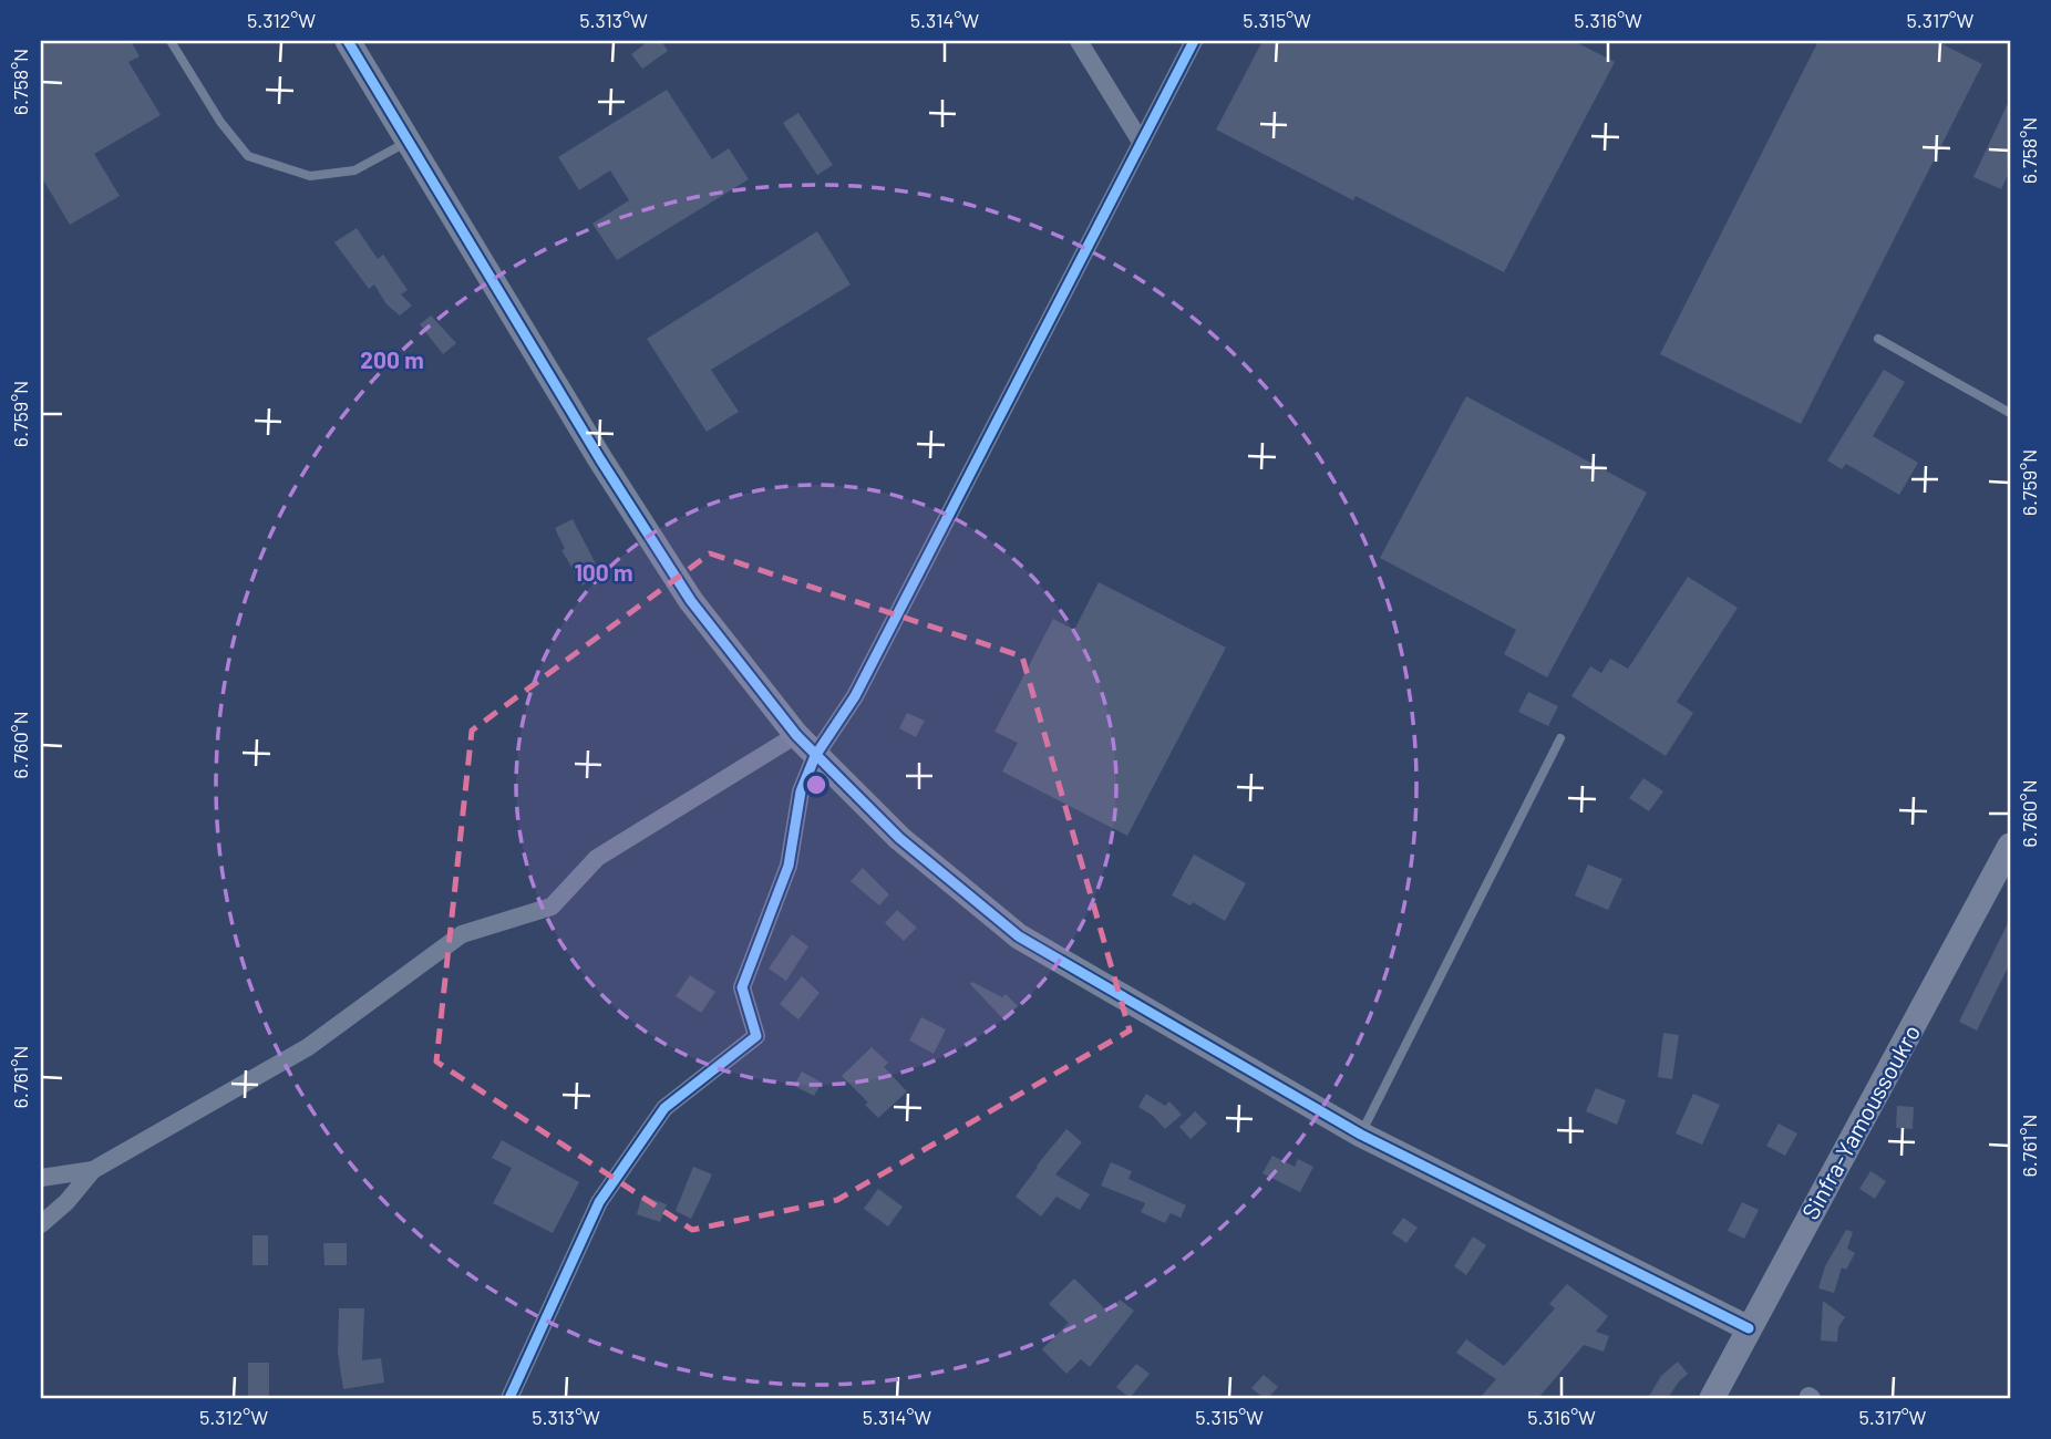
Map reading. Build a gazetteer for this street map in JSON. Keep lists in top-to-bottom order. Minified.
{"streets":{"street":["Sinfra-Yamoussoukro"]},"coordinates":["5.312°W","5.313°W","5.314°W","5.315°W","5.316°W","5.317°W","6.758°N","6.759°N","6.760°N","6.761°N"],"rings":["200 m","100 m"]}
